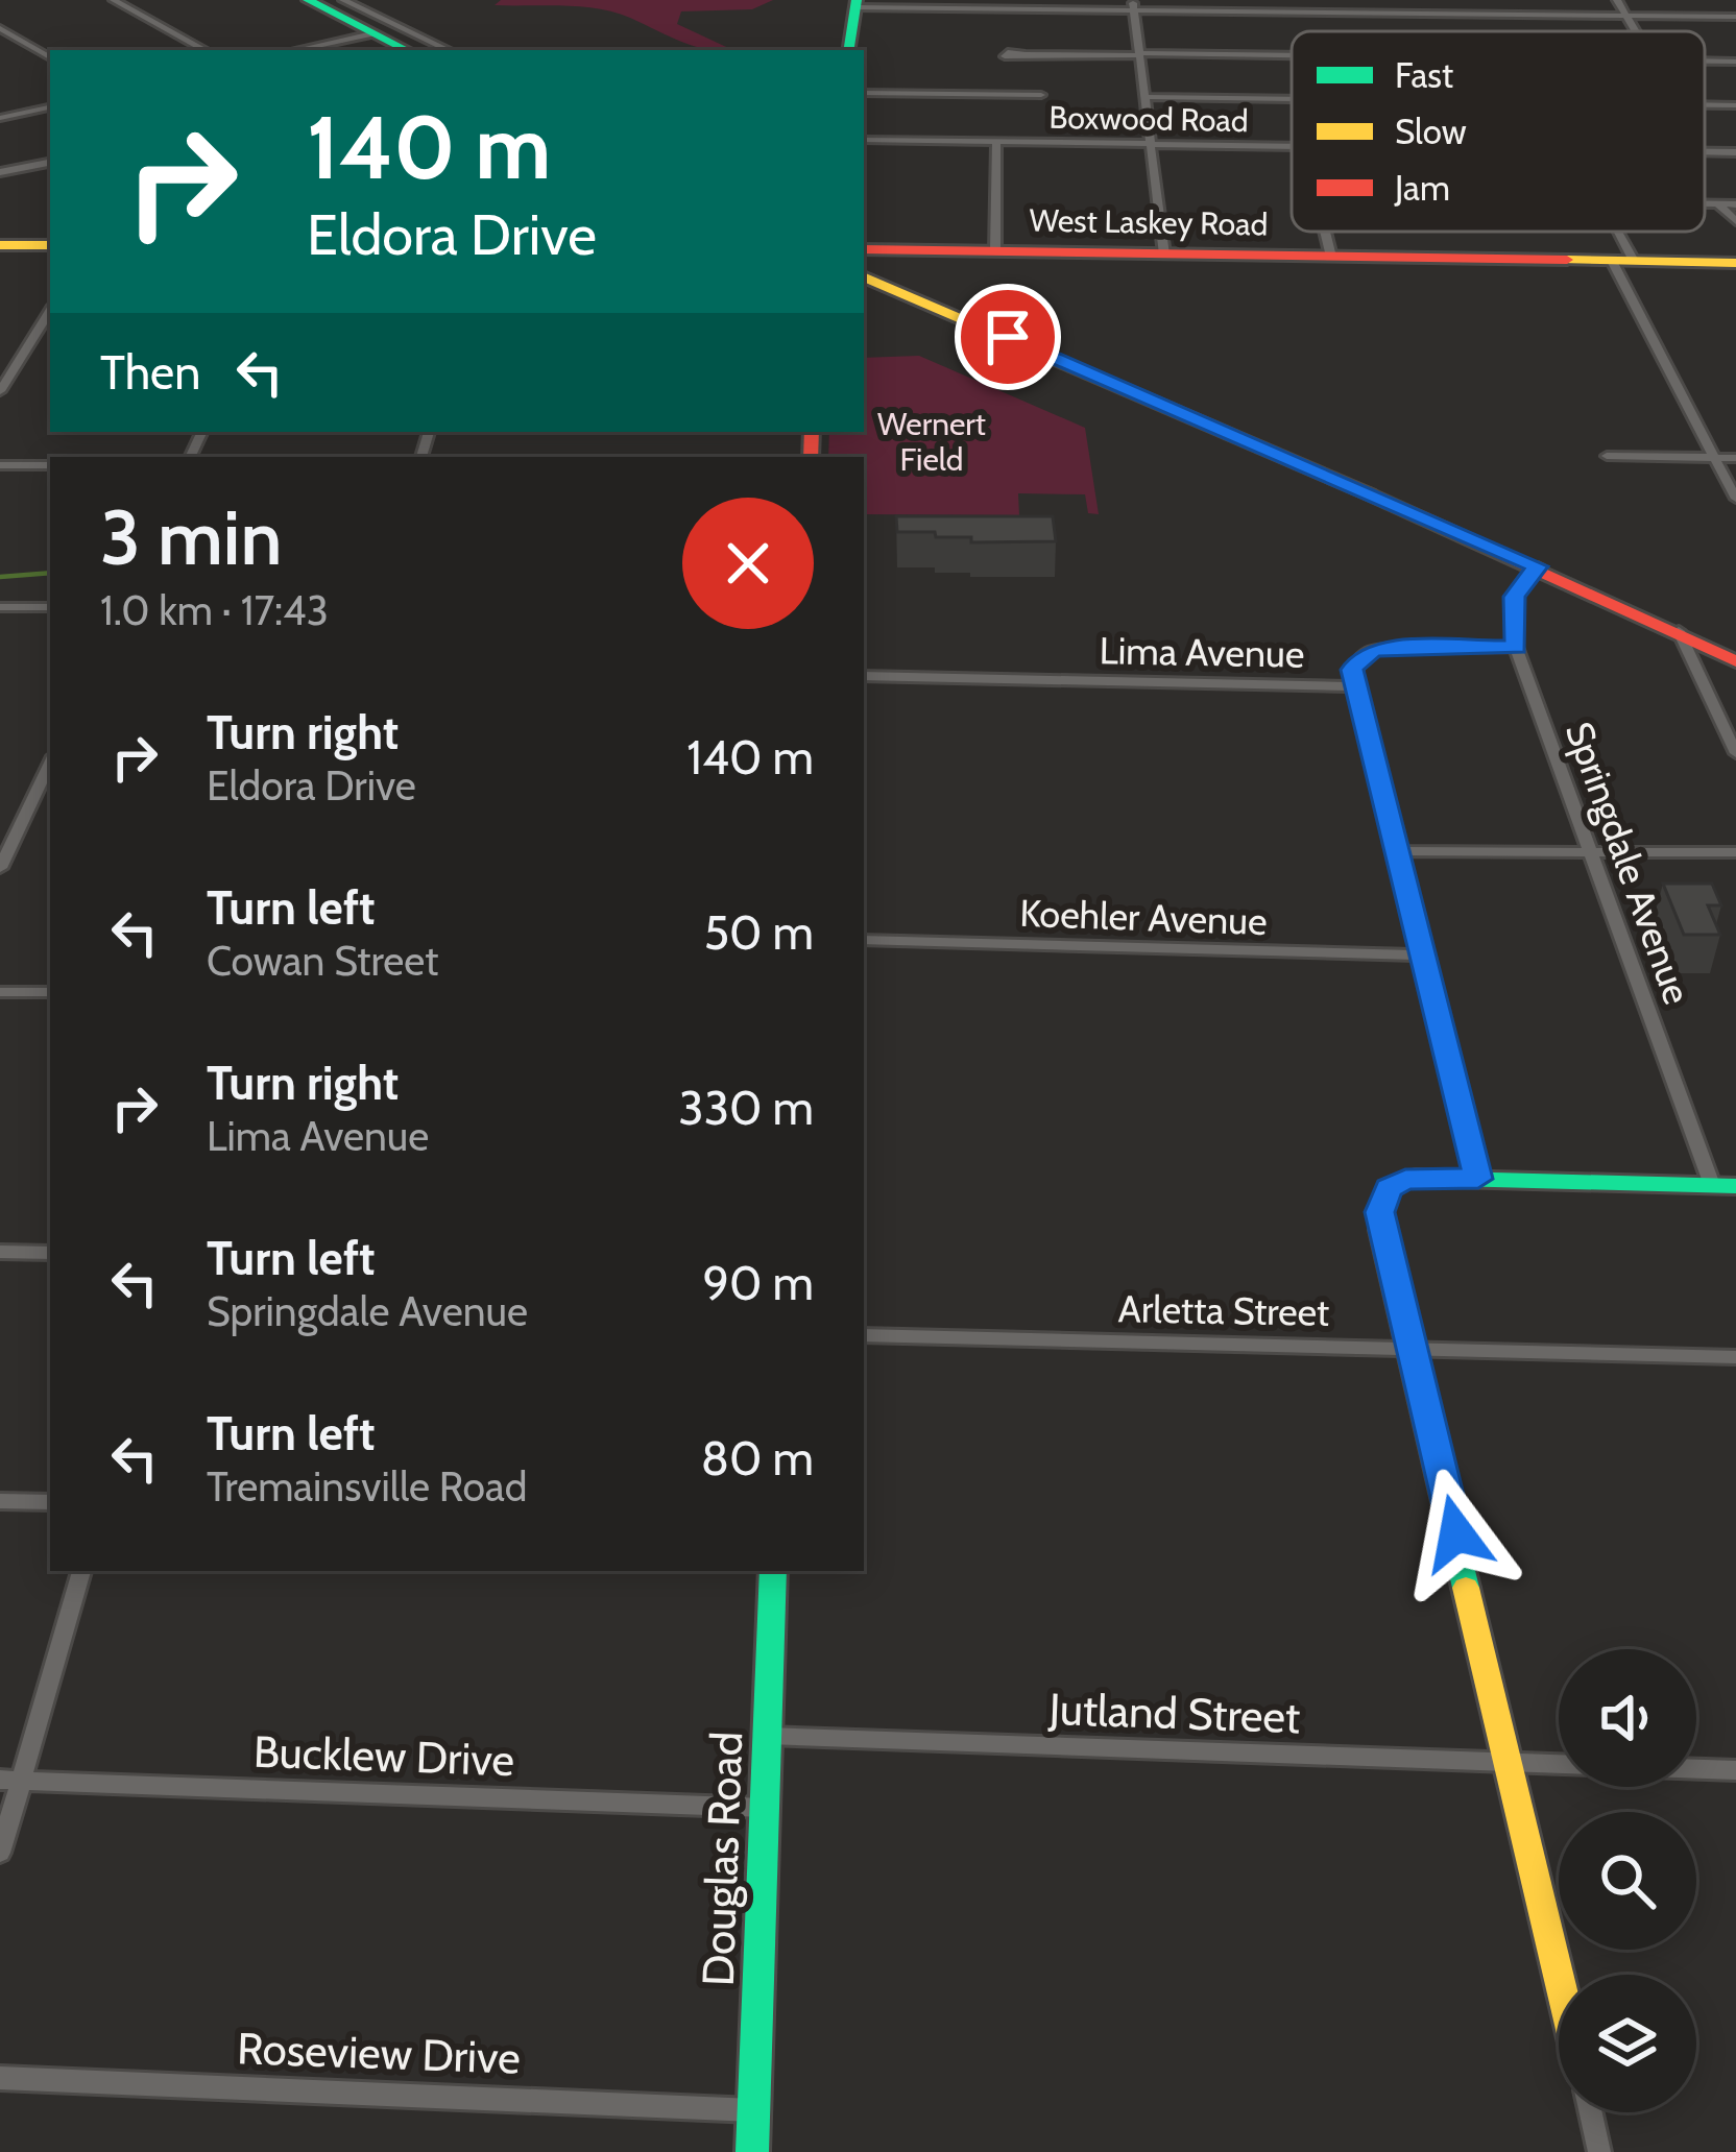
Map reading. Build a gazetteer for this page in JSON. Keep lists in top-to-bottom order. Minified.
{"streets":{"street":["Boxwood Road","West Laskey Road","Lima Avenue","Springdale Avenue","Koehler Avenue","Arletta Street","Jutland Street","Bucklew Drive","Douglas Road","Roseview Drive"]},"crossings":[["Lima Avenue","Springdale Avenue"],["Jutland Street","Douglas Road"],["Bucklew Drive","Douglas Road"],["Douglas Road","Roseview Drive"]],"parks":["Wernert Field"],"legend":["Fast","Slow","Jam"],"page":{"turn":["140 m","Eldora Drive"],"then":"Then","heading":["3 min","1.0 km · 17:43"],"list":[{"name":"Turn right","note":"Eldora Drive","value":"140 m"},{"name":"Turn left","note":"Cowan Street","value":"50 m"},{"name":"Turn right","note":"Lima Avenue","value":"330 m"},{"name":"Turn left","note":"Springdale Avenue","value":"90 m"},{"name":"Turn left","note":"Tremainsville Road","value":"80 m"}]}}
